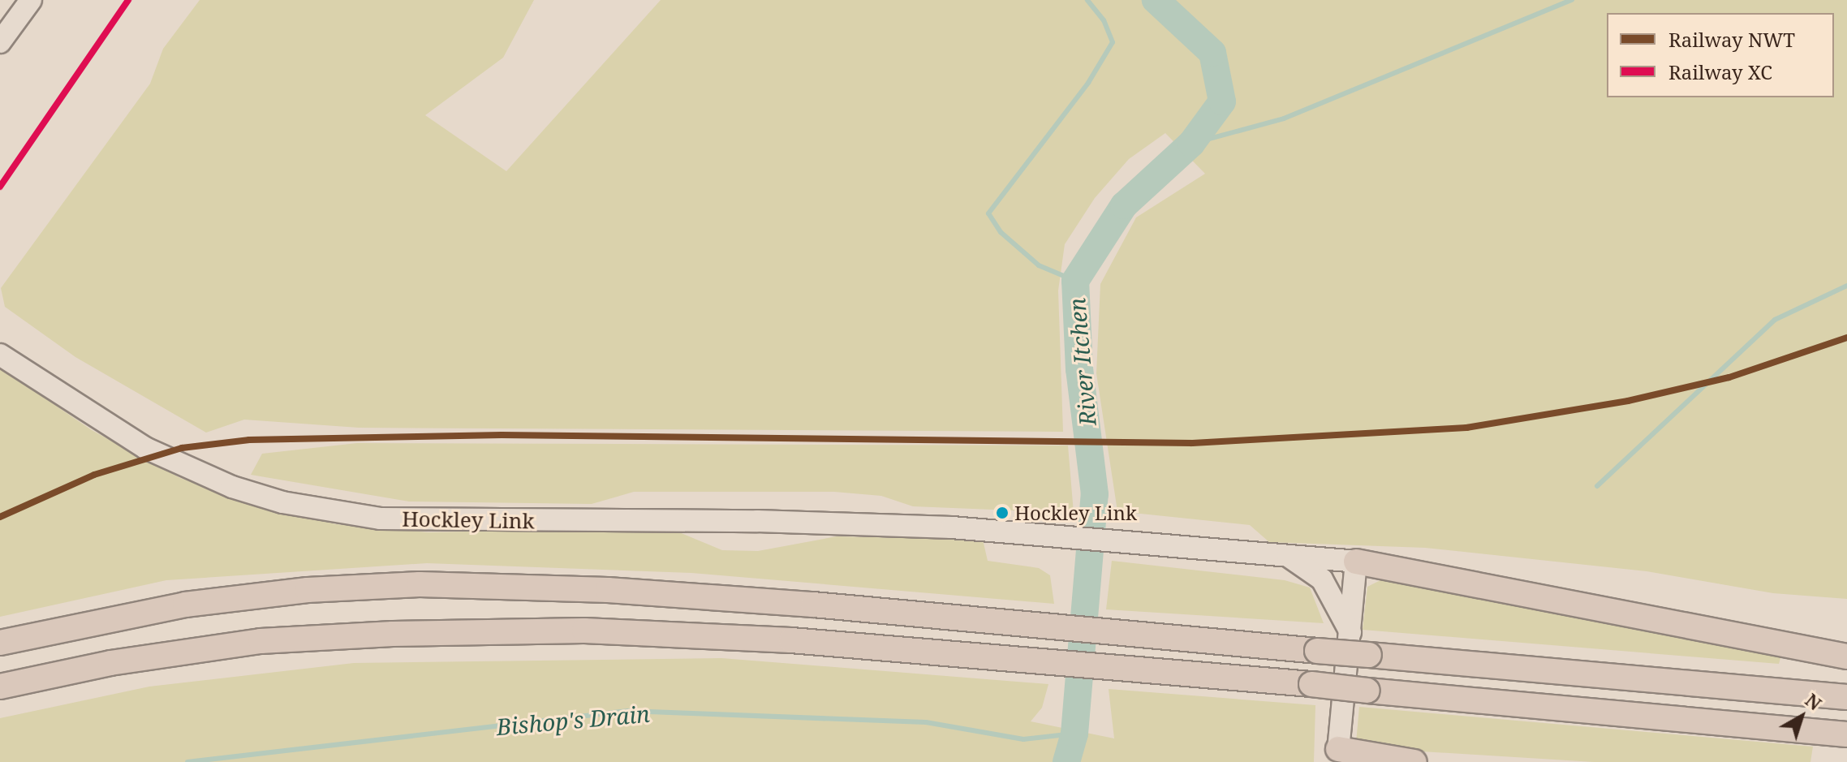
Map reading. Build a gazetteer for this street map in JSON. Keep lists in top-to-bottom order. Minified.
{"streets":{"main road":["Hockley Link"]},"water":["River Itchen","Bishop's Drain"],"places":["Hockley Link"],"lines":["rail line XC","rail line NWT"],"legend":["Railway NWT","Railway XC"],"north":"top right"}
